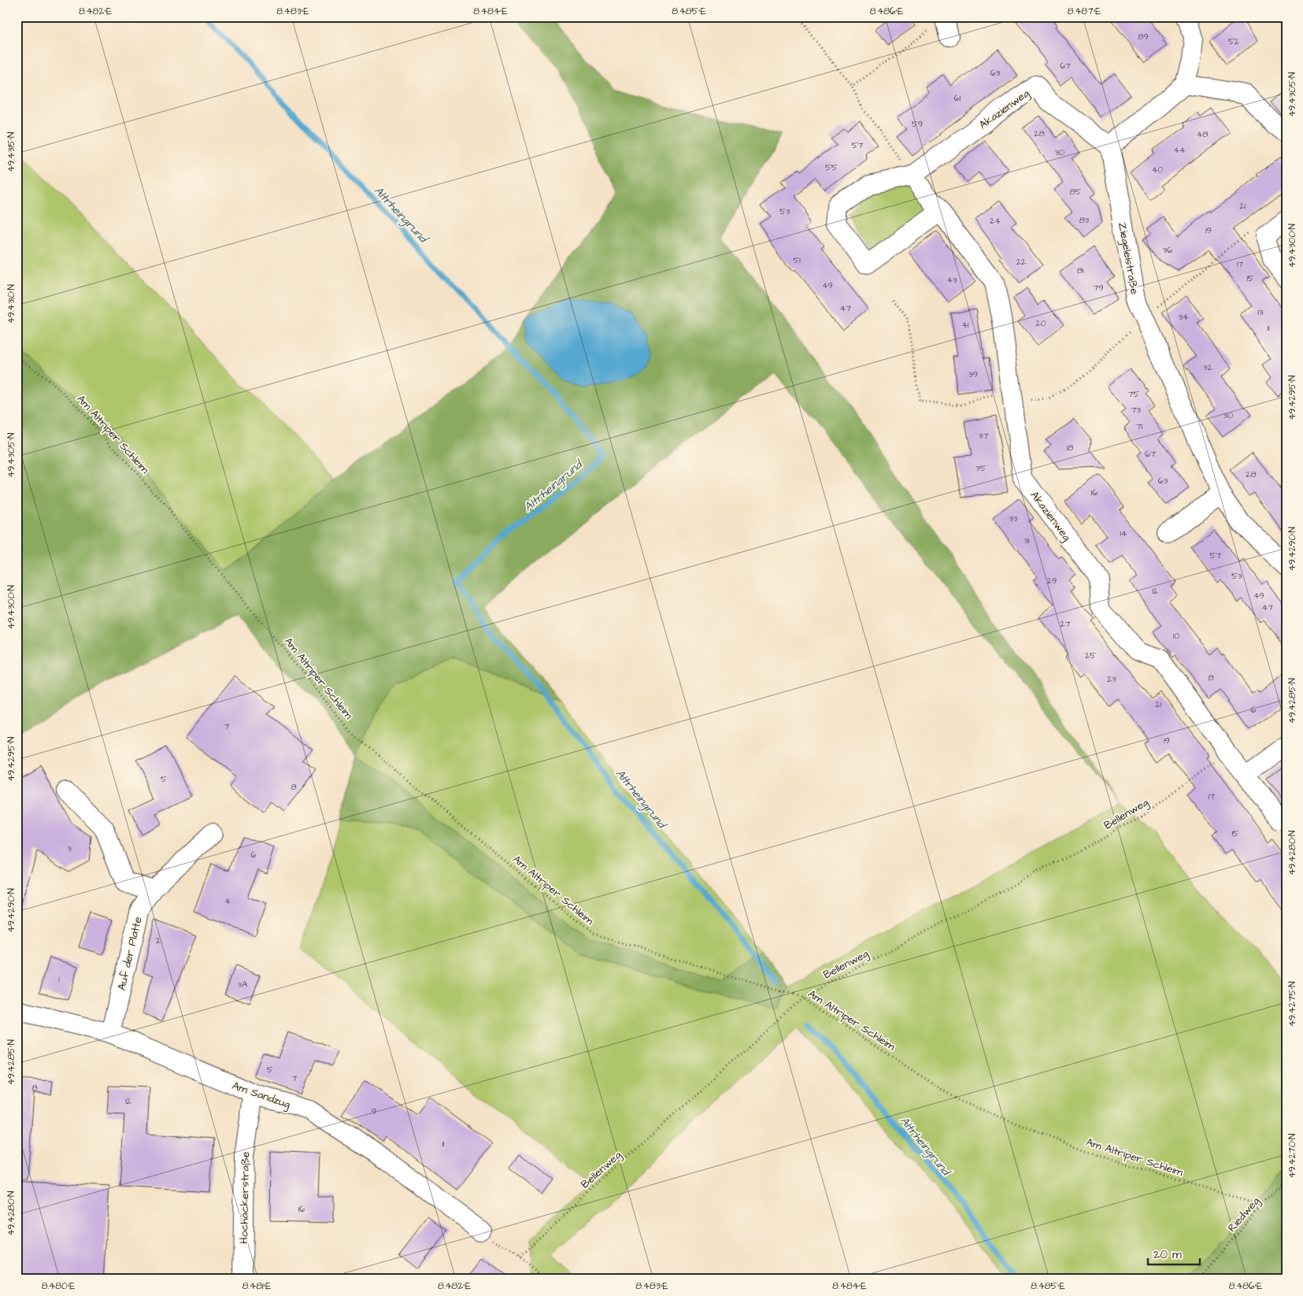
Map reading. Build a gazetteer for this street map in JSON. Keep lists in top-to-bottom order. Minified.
{"streets":{"street":["Akazienweg","Ziegeleistraße","Auf der Platte","Am Sandzug","Hochäckerstraße"],"path":["Am Altriper Schleim","Bellenweg","Riedweg"]},"crossings":[["Akazienweg","Ziegeleistraße"],["Akazienweg","Bellenweg"],["Am Altriper Schleim","Bellenweg"],["Am Altriper Schleim","Riedweg"],["Auf der Platte","Am Sandzug"],["Am Sandzug","Hochäckerstraße"]],"water":["Altrheingrund"],"house_numbers":["89","52","67","63","61","59","28","48","57","44","30","55","40","85","21","53","83","24","19","36","51","22","17","81","15","43","49","79","47","13","34","20","41","11","32","39","75","73","30","71","37","18","67","35","28","63","16","33","14","31","57","53","29","12","49","47","27","10","25","8","23","21","6","7","19","5","8","17","15","3","6","4","2","1","3A","5","7","8","12","9","11","16"],"scale_bar":"20 m","coordinates":["8.482°E","8.483°E","8.484°E","8.485°E","8.486°E","8.487°E","49.4305°N","49.4315°N","49.4300°N","49.4310°N","49.4295°N","49.4290°N","49.4285°N","49.4280°N","49.4275°N","49.4270°N","8.480°E","8.481°E"]}
